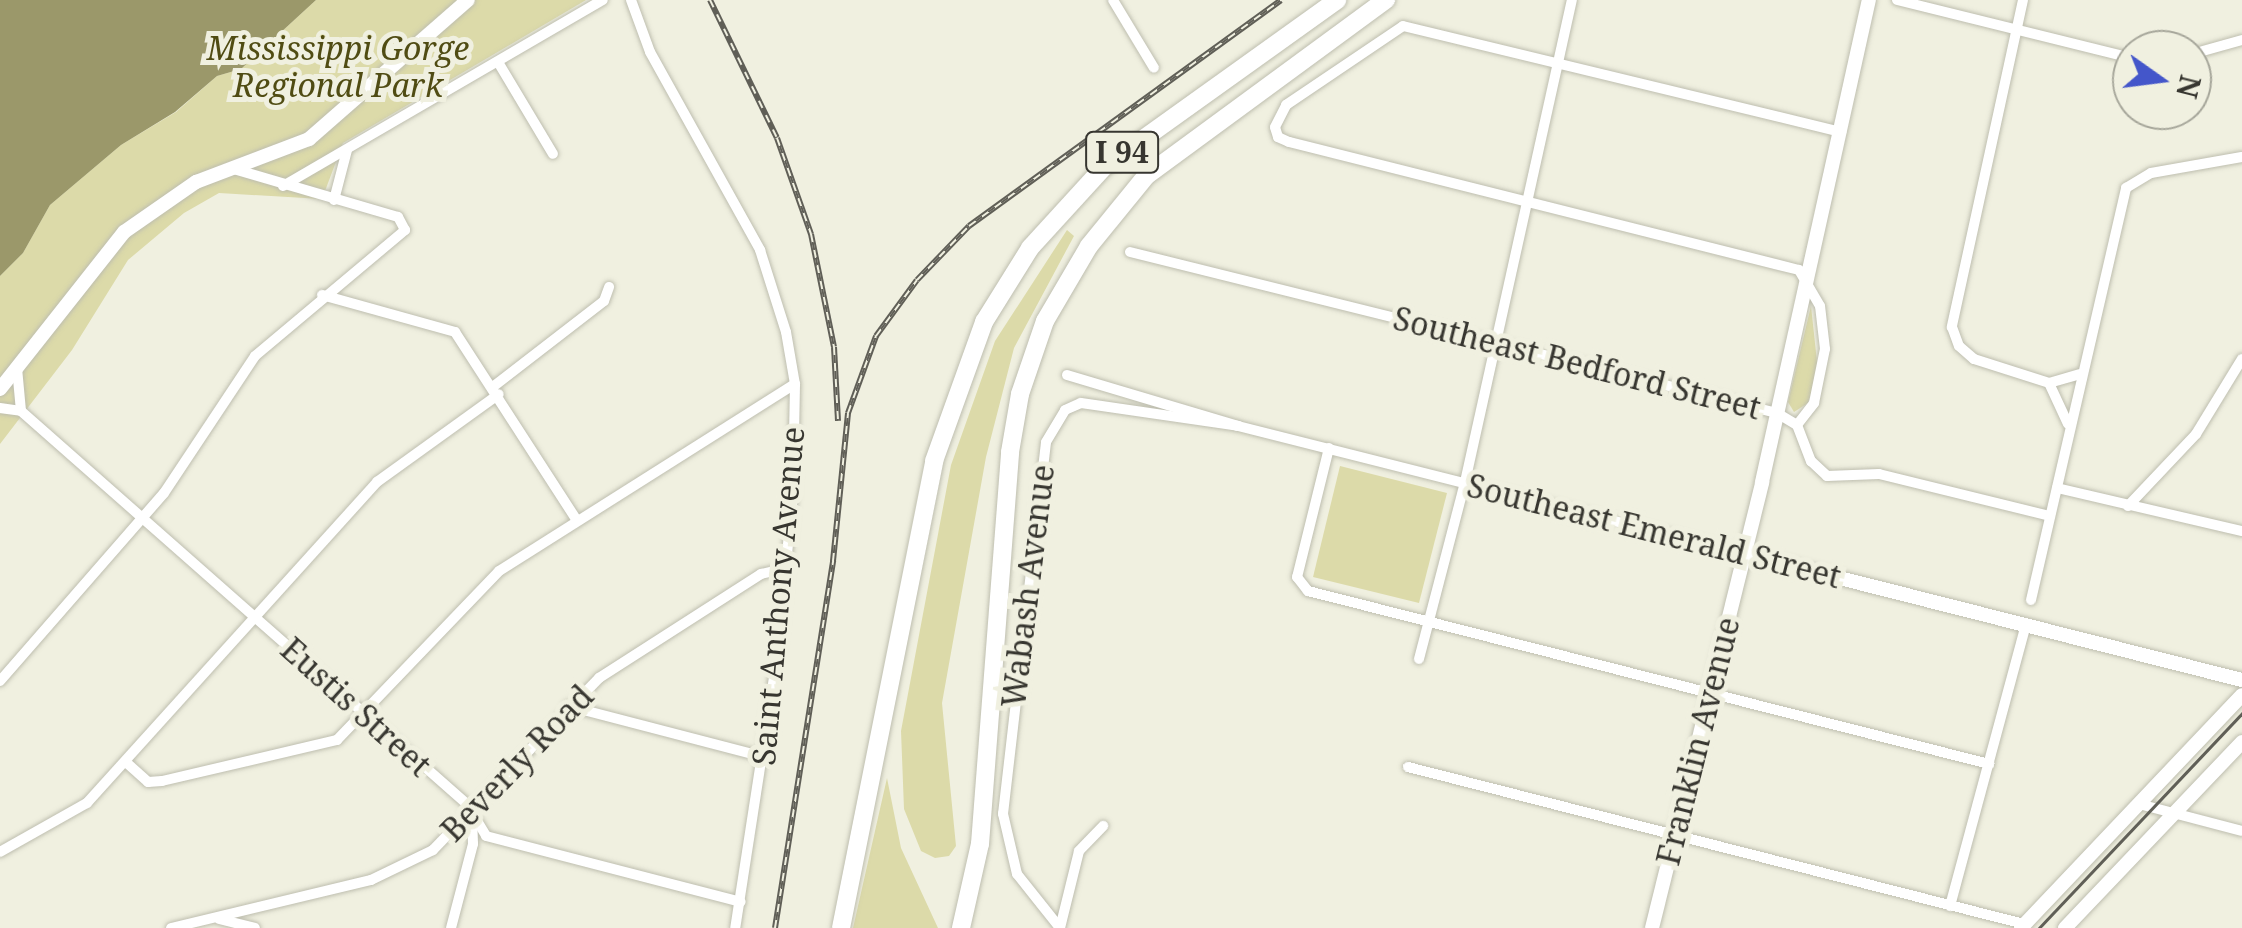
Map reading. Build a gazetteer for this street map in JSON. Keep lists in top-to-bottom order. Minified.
{"streets":{"highway":["I 94"],"street":["Southeast Bedford Street","Southeast Emerald Street","Wabash Avenue","Saint Anthony Avenue","Eustis Street","Franklin Avenue","Beverly Road"]},"crossings":[["Southeast Bedford Street","Franklin Avenue"],["Southeast Emerald Street","Wabash Avenue"],["Southeast Emerald Street","Franklin Avenue"],["Saint Anthony Avenue","Eustis Street"],["Saint Anthony Avenue","Beverly Road"],["Eustis Street","Beverly Road"]],"parks":["Mississippi Gorge Regional Park"],"north":"right"}
